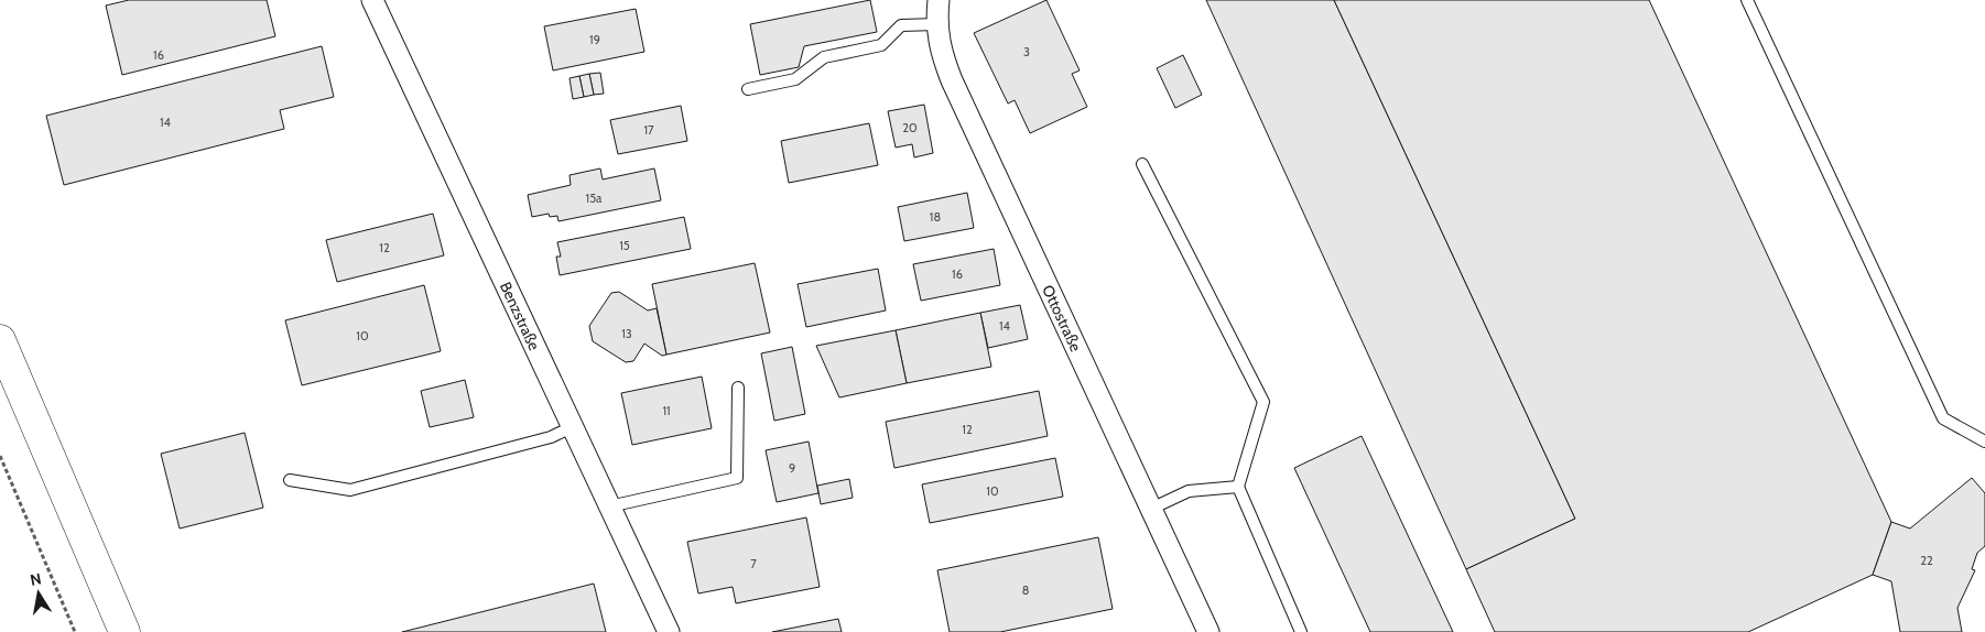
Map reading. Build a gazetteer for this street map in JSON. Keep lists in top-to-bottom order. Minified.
{"streets":{"street":["Benzstraße","Ottostraße"]},"house_numbers":["19","3","16","14","20","17","15a","18","15","12","16","14","13","10","11","12","9","10","22","7","8"],"north":"top"}
